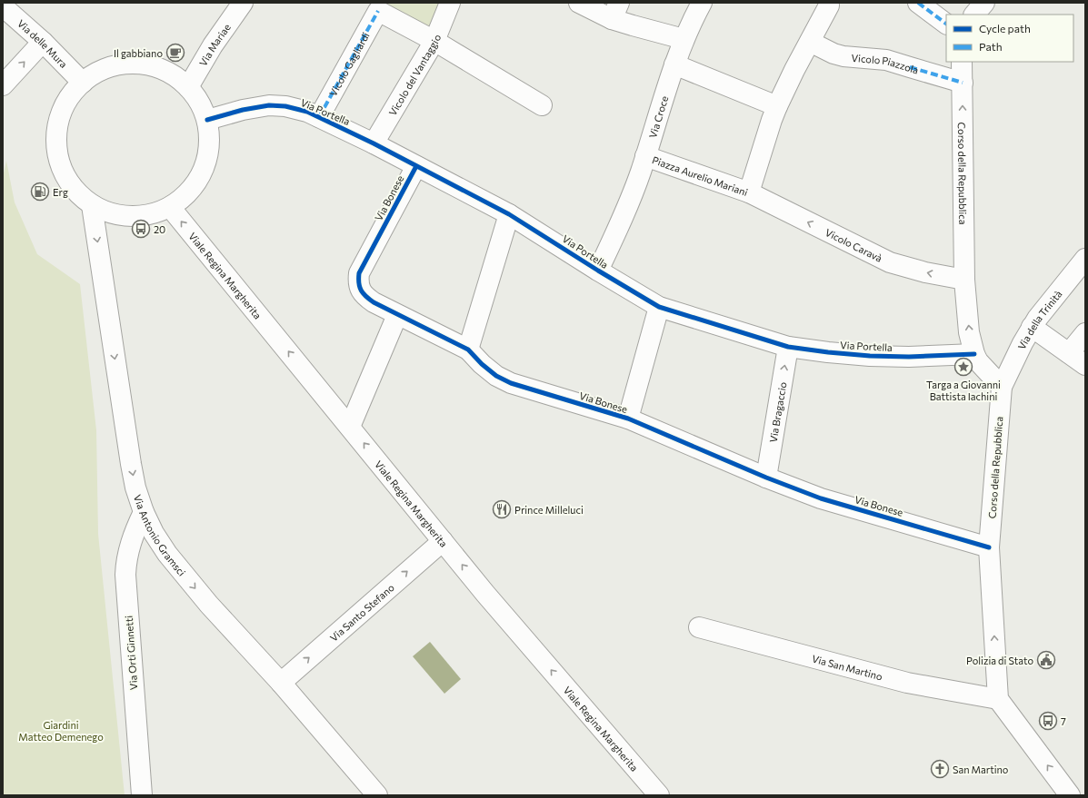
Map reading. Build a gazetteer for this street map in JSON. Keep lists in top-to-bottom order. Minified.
{"streets":{"street":["Via delle Mura","Via Mariae","Vicolo Gagliardi","Vicolo Piazzola","Vicolo del Vantaggio","Via Portella","Via Croce","Piazza Aurelio Mariani","Corso della Repubblica","Via Bonese","Vicolo Caravà","Viale Regina Margherita","Via della Trinità","Via Bragaccio","Via Antonio Gramsci","Via Santo Stefano","Via Orti Ginnetti","Via San Martino"]},"crossings":[["Vicolo Gagliardi","Vicolo del Vantaggio"],["Vicolo Gagliardi","Via Portella"],["Vicolo Piazzola","Corso della Repubblica"],["Vicolo del Vantaggio","Via Portella"],["Via Portella","Via Croce"],["Via Portella","Corso della Repubblica"],["Via Portella","Via Bonese"],["Via Portella","Via Bragaccio"],["Via Croce","Piazza Aurelio Mariani"],["Piazza Aurelio Mariani","Vicolo Caravà"],["Corso della Repubblica","Via Bonese"],["Corso della Repubblica","Vicolo Caravà"],["Corso della Repubblica","Via della Trinità"],["Corso della Repubblica","Via San Martino"],["Via Bonese","Via Bragaccio"],["Viale Regina Margherita","Via Santo Stefano"],["Via Antonio Gramsci","Via Santo Stefano"],["Via Antonio Gramsci","Via Orti Ginnetti"]],"one_way":["Corso della Repubblica","Vicolo Caravà","Viale Regina Margherita","Via Antonio Gramsci","Via Santo Stefano"],"parks":["Giardini Matteo Demenego"],"places":{"cafe":["Il gabbiano"],"fuel station":["Erg"],"bus stop":["20","7"],"place":["Targa a Giovanni Battista Iachini"],"restaurant":["Prince Milleluci"],"public building":["Polizia di Stato"],"church":["San Martino"]},"legend":["Cycle path","Path"]}
